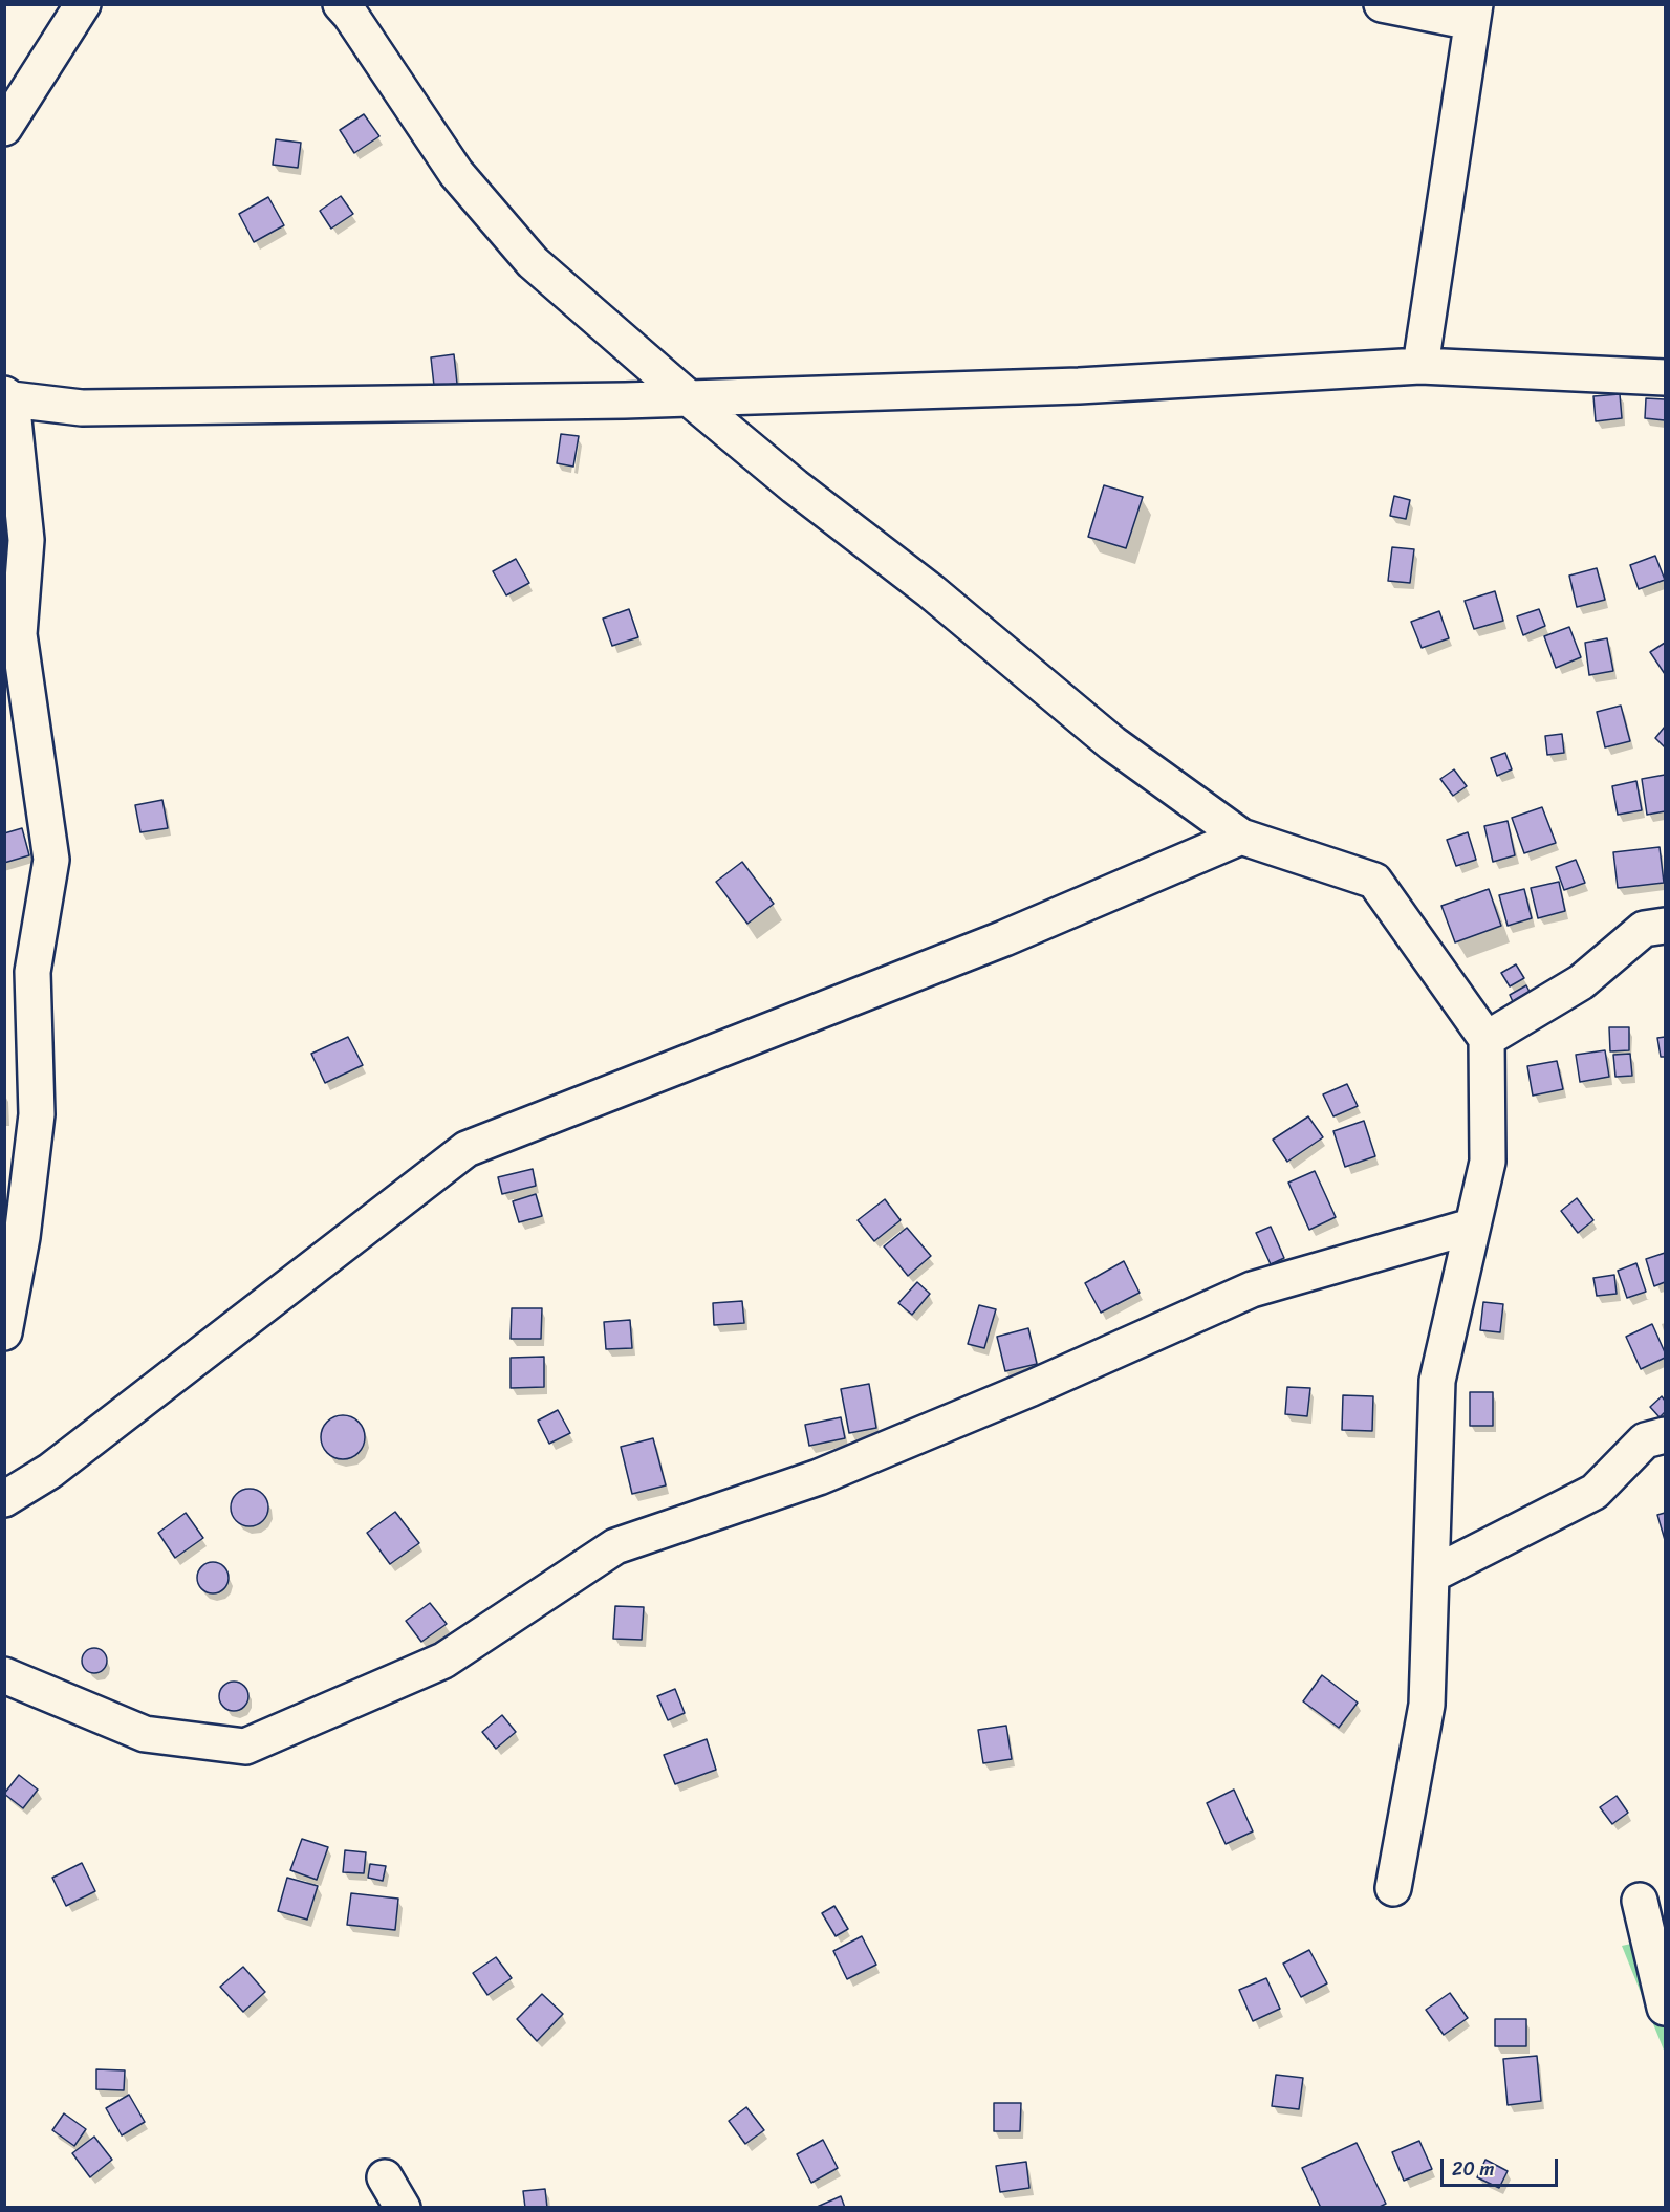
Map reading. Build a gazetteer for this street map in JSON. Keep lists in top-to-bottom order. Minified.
{"scale_bar":"20 m"}
